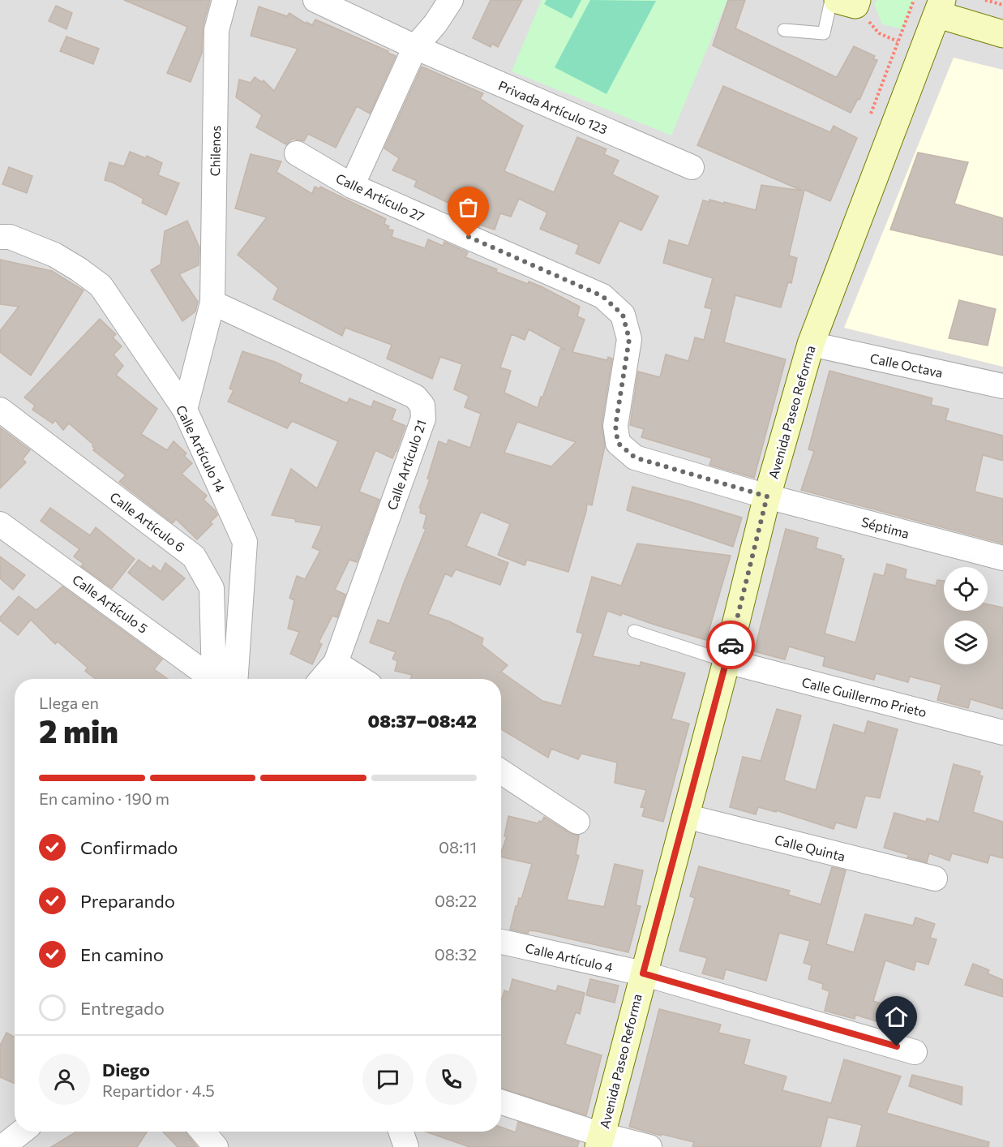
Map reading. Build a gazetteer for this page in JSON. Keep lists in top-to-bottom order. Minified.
{"streets":{"main road":["Avenida Paseo Reforma"],"street":["Privada Artículo 123","Chilenos","Calle Artículo 27","Calle Octava","Calle Artículo 14","Calle Artículo 21","Calle Artículo 6","Séptima","Calle Artículo 5","Calle Guillermo Prieto","Calle Quinta","Calle Artículo 4"]},"crossings":[["Chilenos","Calle Artículo 14"],["Chilenos","Calle Artículo 21"],["Calle Artículo 27","Avenida Paseo Reforma"],["Calle Artículo 27","Séptima"],["Calle Octava","Avenida Paseo Reforma"],["Avenida Paseo Reforma","Séptima"],["Avenida Paseo Reforma","Calle Guillermo Prieto"],["Avenida Paseo Reforma","Calle Quinta"],["Avenida Paseo Reforma","Calle Artículo 4"]],"page":{"heading":["2 min","Llega en","08:37–08:42"],"panel":["Diego","Repartidor · 4.5"],"bar":"En camino · 190 m","list":[["Confirmado","08:11"],["Preparando","08:22"],["En camino","08:32"],"Entregado"]}}
